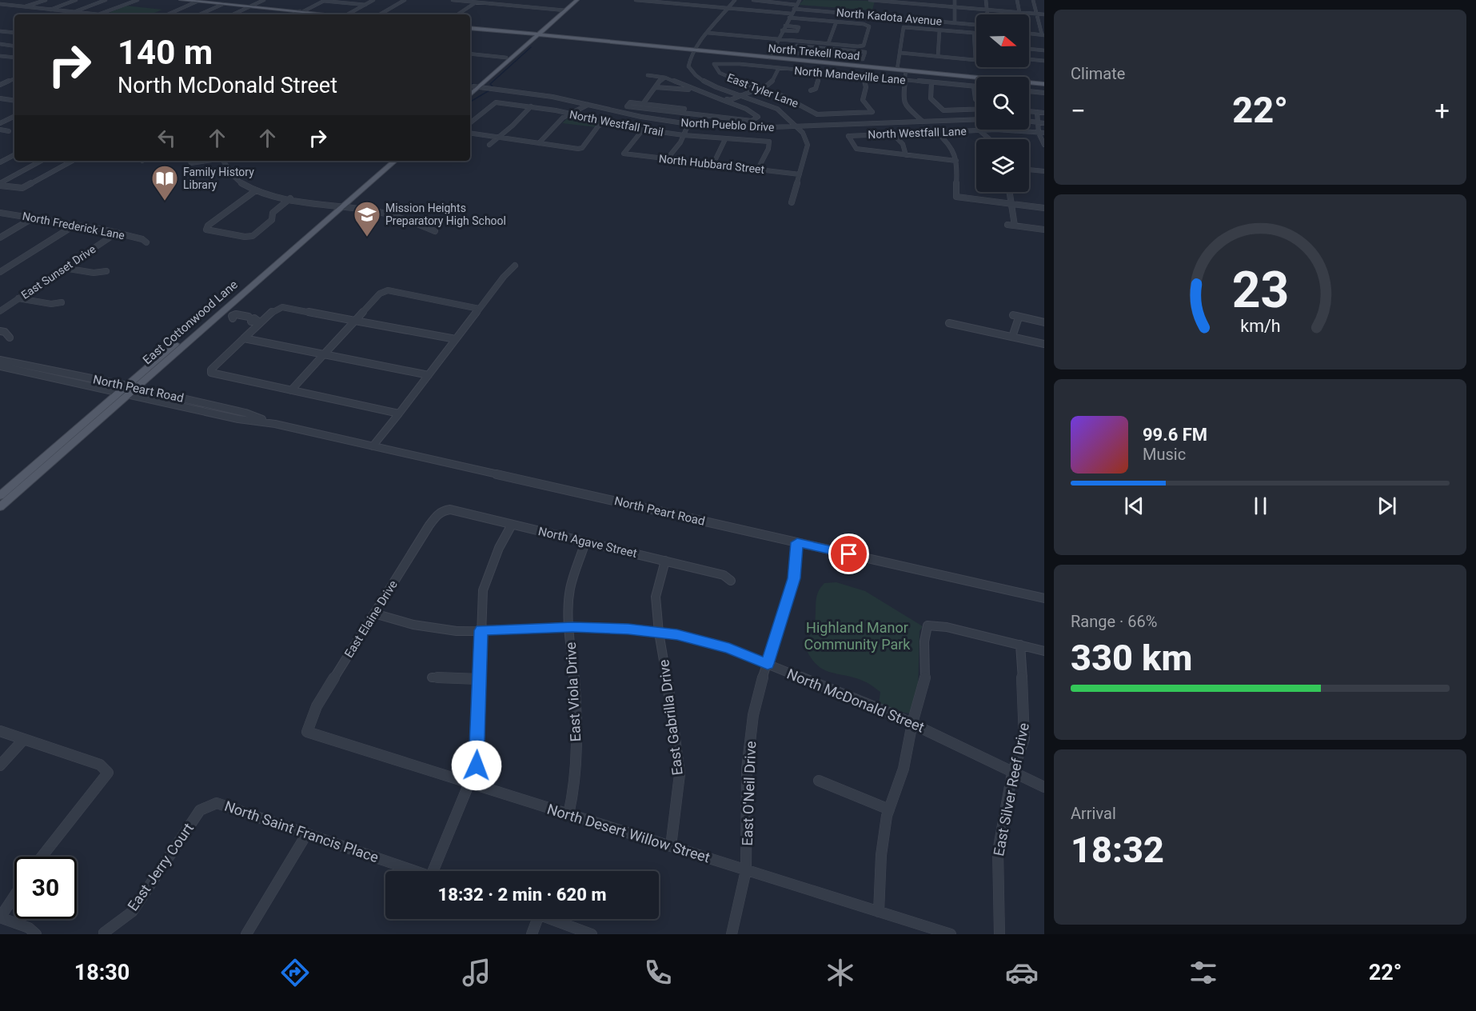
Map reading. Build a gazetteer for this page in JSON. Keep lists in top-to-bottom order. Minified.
{"streets":{"main road":["North Trekell Road","East Cottonwood Lane"],"street":["North Kadota Avenue","North Mandeville Lane","East Tyler Lane","North Westfall Trail","North Pueblo Drive","North Westfall Lane","North Hubbard Street","North Frederick Lane","East Sunset Drive","North Peart Road","North Agave Street","East Elaine Drive","East Viola Drive","North McDonald Street","East Gabrilla Drive","East Silver Reef Drive","East O'Neil Drive","North Saint Francis Place","North Desert Willow Street","East Jerry Court"]},"crossings":[["North Mandeville Lane","East Tyler Lane"],["North Westfall Trail","North Hubbard Street"],["North Frederick Lane","East Sunset Drive"],["East Cottonwood Lane","North Peart Road"],["North Peart Road","East O'Neil Drive"],["North Agave Street","East Elaine Drive"],["North Agave Street","East Viola Drive"],["North Agave Street","East Gabrilla Drive"],["East Elaine Drive","North McDonald Street"],["East Elaine Drive","North Desert Willow Street"],["East Viola Drive","North McDonald Street"],["East Viola Drive","North Desert Willow Street"],["North McDonald Street","East Gabrilla Drive"],["North McDonald Street","East Silver Reef Drive"],["North McDonald Street","East O'Neil Drive"],["East Gabrilla Drive","North Desert Willow Street"],["East O'Neil Drive","North Desert Willow Street"],["North Saint Francis Place","East Jerry Court"]],"parks":["Highland Manor Community Park"],"places":{"library":["Family History Library"],"school or university":["Mission Heights Preparatory High School"]},"north":"right","page":{"tile":["Climate",["Range · 66%","330 km"],["Arrival","18:32"]],"turn":["140 m","North McDonald Street"],"heat":["−","22°","+"],"song":["99.6 FM","Music"],"limit":"30","trip":"18:32 · 2 min · 620 m","tabs":["18:30","22°"],"gauge":["23","km/h"]}}
